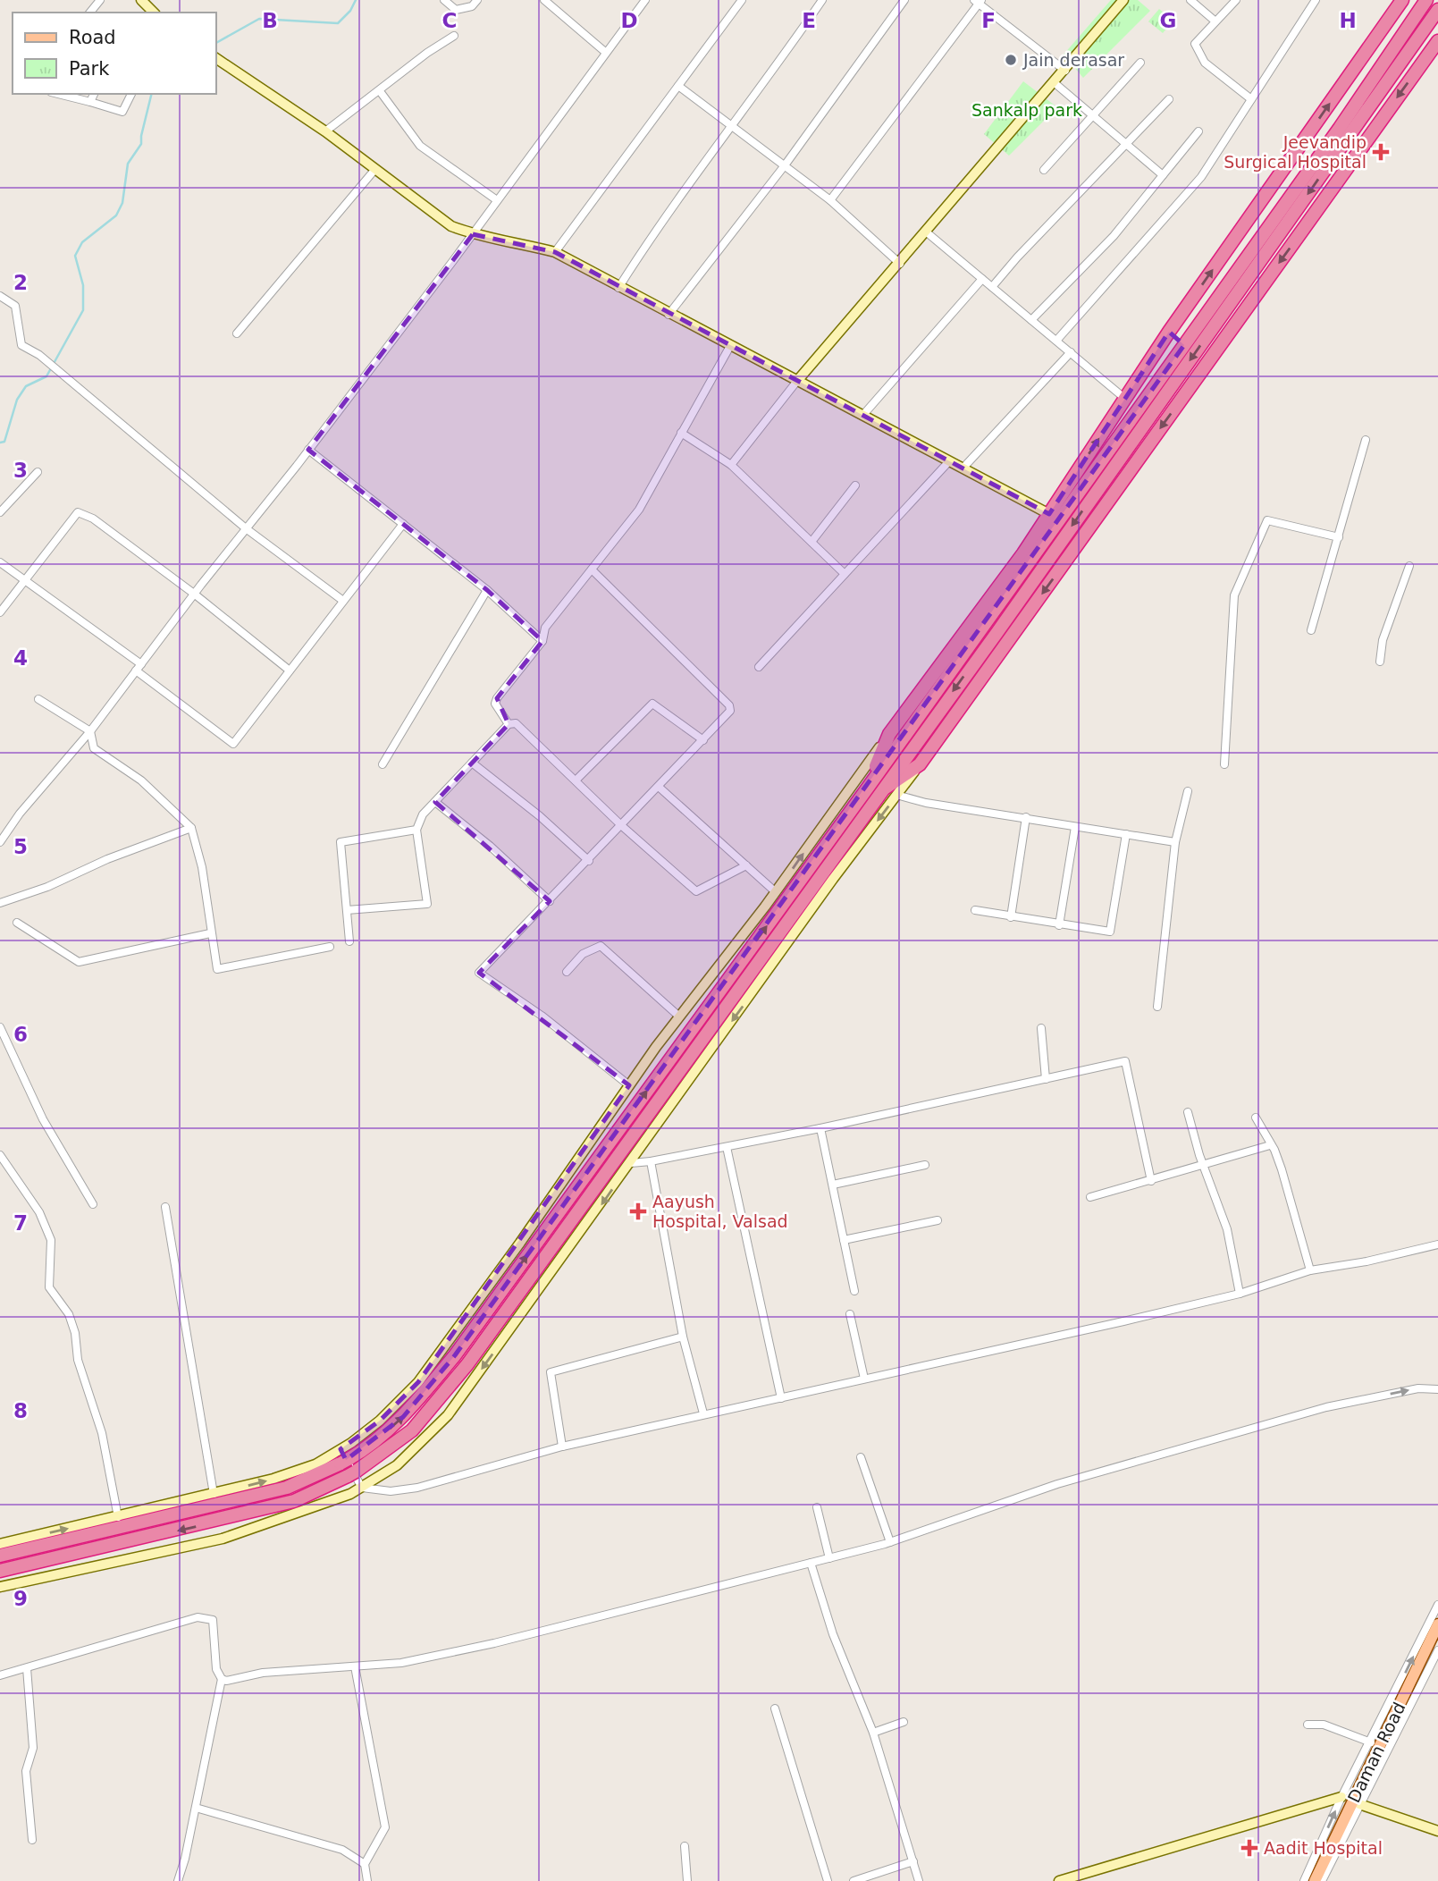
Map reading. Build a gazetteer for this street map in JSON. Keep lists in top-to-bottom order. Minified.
{"streets":{"main road":["Daman Road"]},"parks":["Sankalp park"],"places":{"other":["Jain derasar"],"health":["Jeevandip Surgical Hospital","Aayush Hospital, Valsad","Aadit Hospital"]},"legend":["Road","Park"],"grid":{"columns":["B","C","D","E","F","G","H"],"rows":["2","3","4","5","6","7","8","9"]}}
